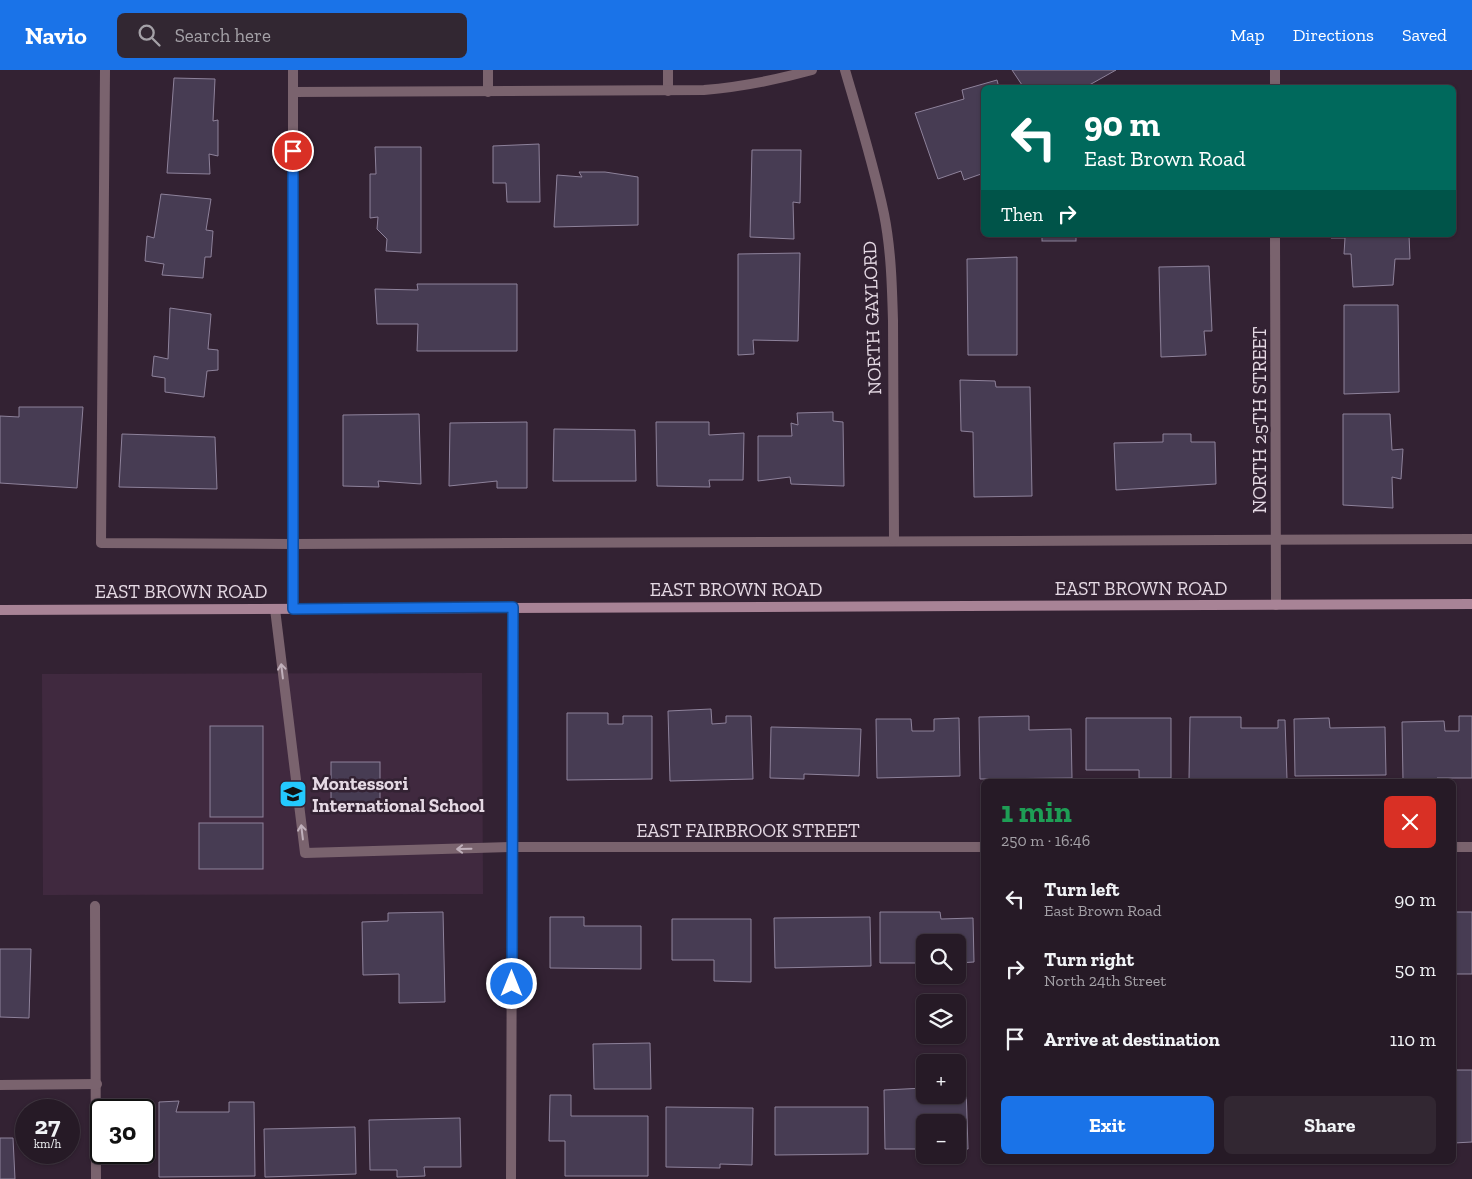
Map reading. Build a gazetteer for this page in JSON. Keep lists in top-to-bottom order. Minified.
{"streets":{"main road":["EAST BROWN ROAD"],"street":["NORTH GAYLORD","NORTH 25TH STREET","EAST FAIRBROOK STREET"]},"crossings":[["NORTH 25TH STREET","EAST BROWN ROAD"],["EAST BROWN ROAD","EAST FAIRBROOK STREET"]],"places":{"school or university":["Montessori International School"]},"page":{"header":"Navio","search":"Search here","nav":["Map","Directions","Saved"],"turn":["90 m","East Brown Road"],"then":"Then","heading":["1 min","250 m · 16:46"],"list":[{"name":"Turn left","note":"East Brown Road","value":"90 m"},{"name":"Turn right","note":"North 24th Street","value":"50 m"},{"name":"Arrive at destination","value":"110 m"}],"map_buttons":["+","−"],"buttons":["Exit","Share"],"speed":"27 km/h","limit":"30"}}
